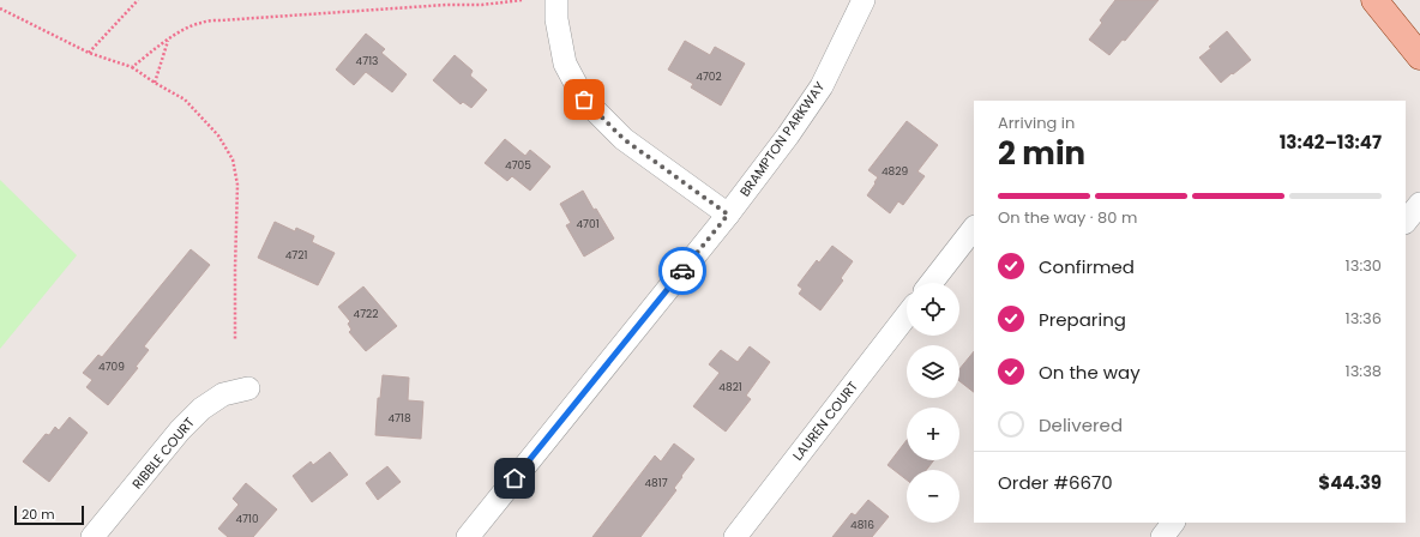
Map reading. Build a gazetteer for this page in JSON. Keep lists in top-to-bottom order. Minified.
{"streets":{"street":["BRAMPTON PARKWAY","LAUREN COURT","RIBBLE COURT"]},"house_numbers":["4713","4702","4705","4829","4701","4721","4722","4709","4821","4718","4817","4710","4816"],"scale_bar":"20 m","page":{"heading":["2 min","Arriving in","13:42–13:47"],"panel":["Order #6670","$44.39"],"bar":"On the way · 80 m","list":[["Confirmed","13:30"],["Preparing","13:36"],["On the way","13:38"],"Delivered"],"map_buttons":["+","−"],"scale":"20 m"}}
